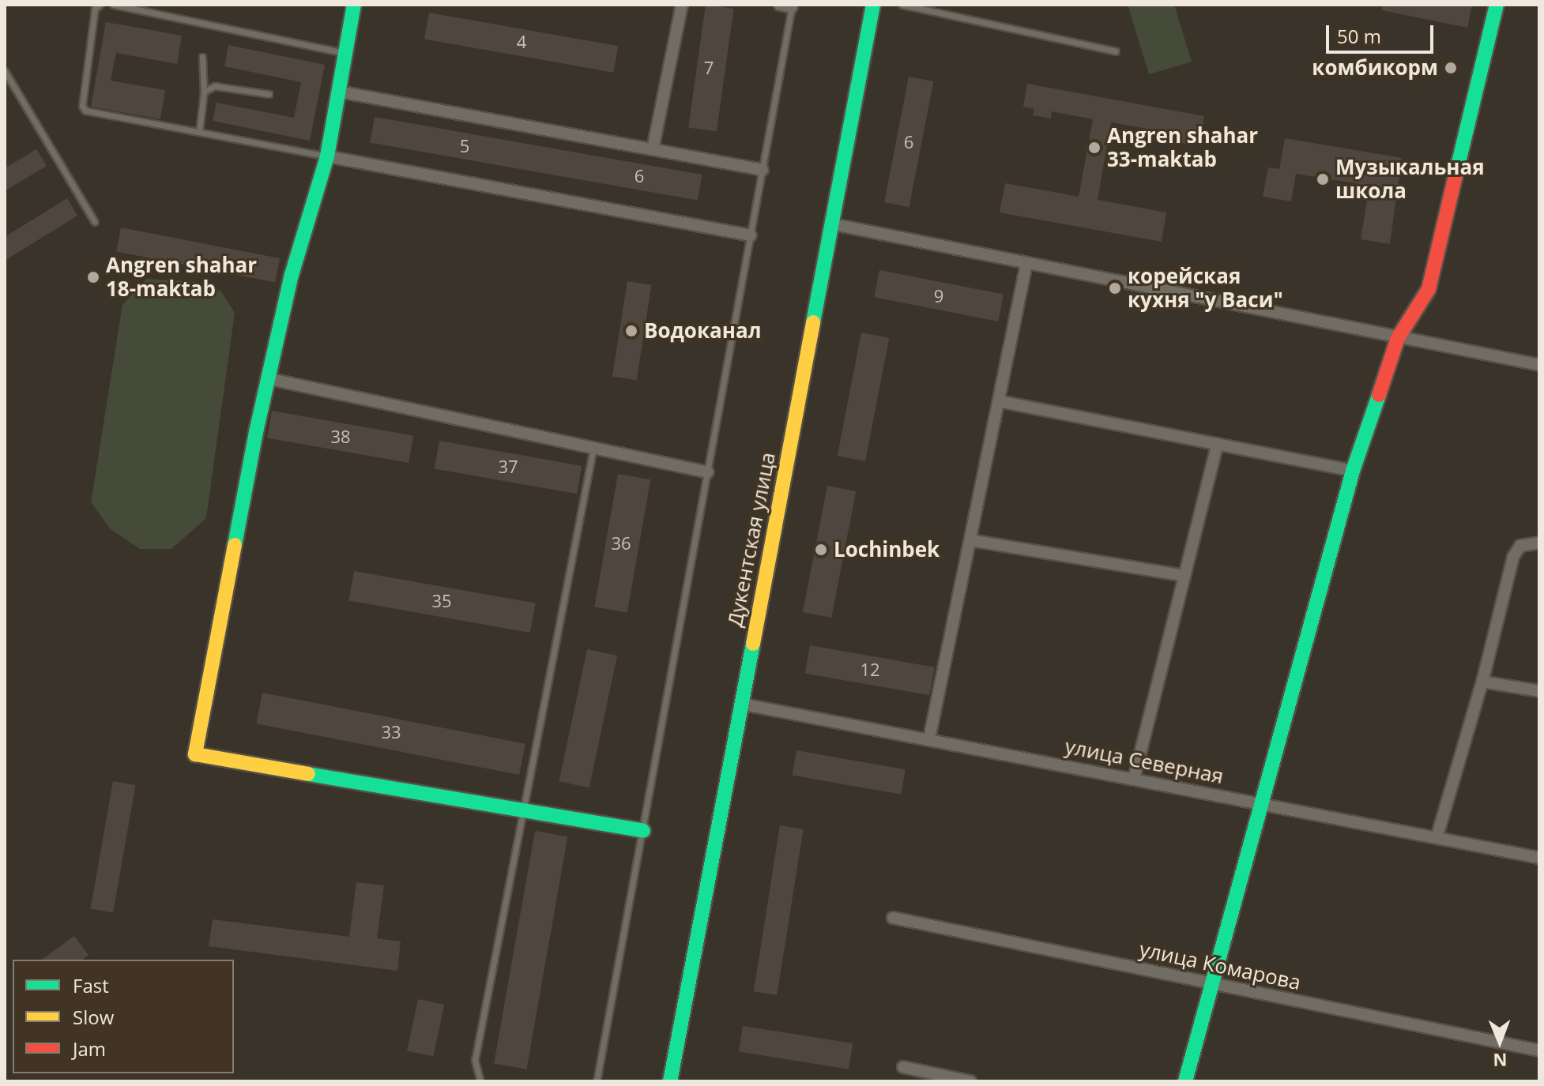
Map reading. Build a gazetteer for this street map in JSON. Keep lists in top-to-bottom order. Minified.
{"streets":{"street":["Дукентская улица","улица Северная","улица Комарова"]},"crossings":[["Дукентская улица","улица Северная"]],"places":["комбикорм","Angren shahar 33-maktab","Музыкальная школа","Angren shahar 18-maktab","корейская кухня \"у Васи\"","Водоканал","Lochinbek"],"house_numbers":["4","7","6","5","6","9","38","37","36","35","12","33"],"legend":["Fast","Slow","Jam"],"scale_bar":"50 m","north":"bottom"}
